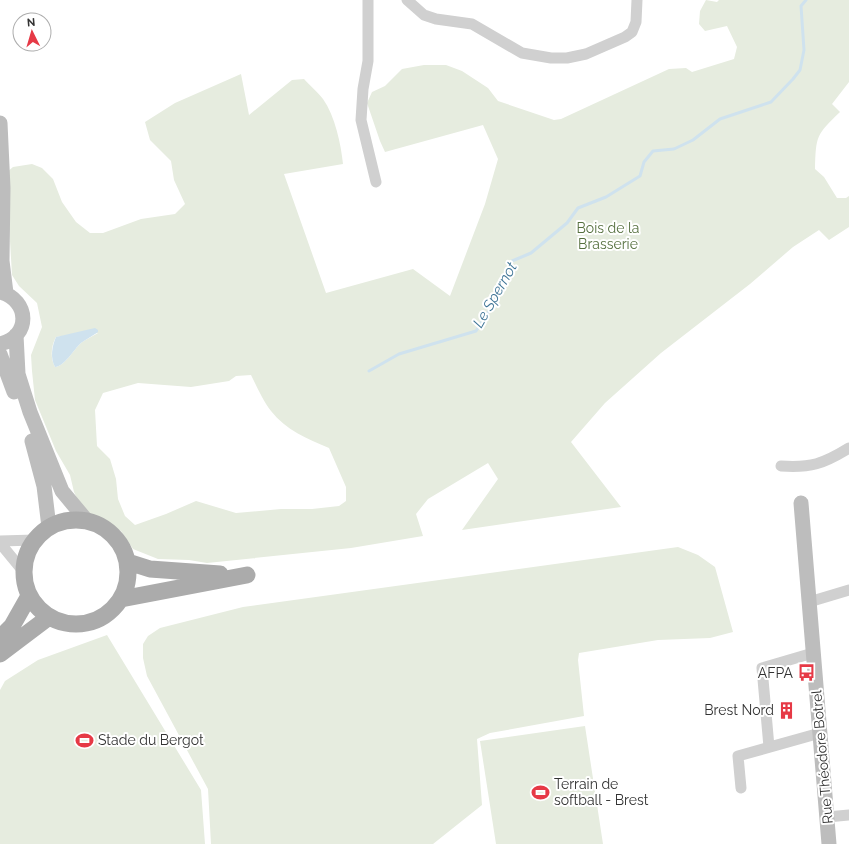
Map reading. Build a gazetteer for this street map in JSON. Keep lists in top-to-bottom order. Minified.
{"streets":{"main road":["Rue Théodore Botrel"]},"water":["Le Spernot"],"parks":["Bois de la Brasserie"],"places":{"bus stop":["AFPA"],"building":["Brest Nord"],"sports":["Stade du Bergot","Terrain de softball - Brest"]},"north":"top"}
